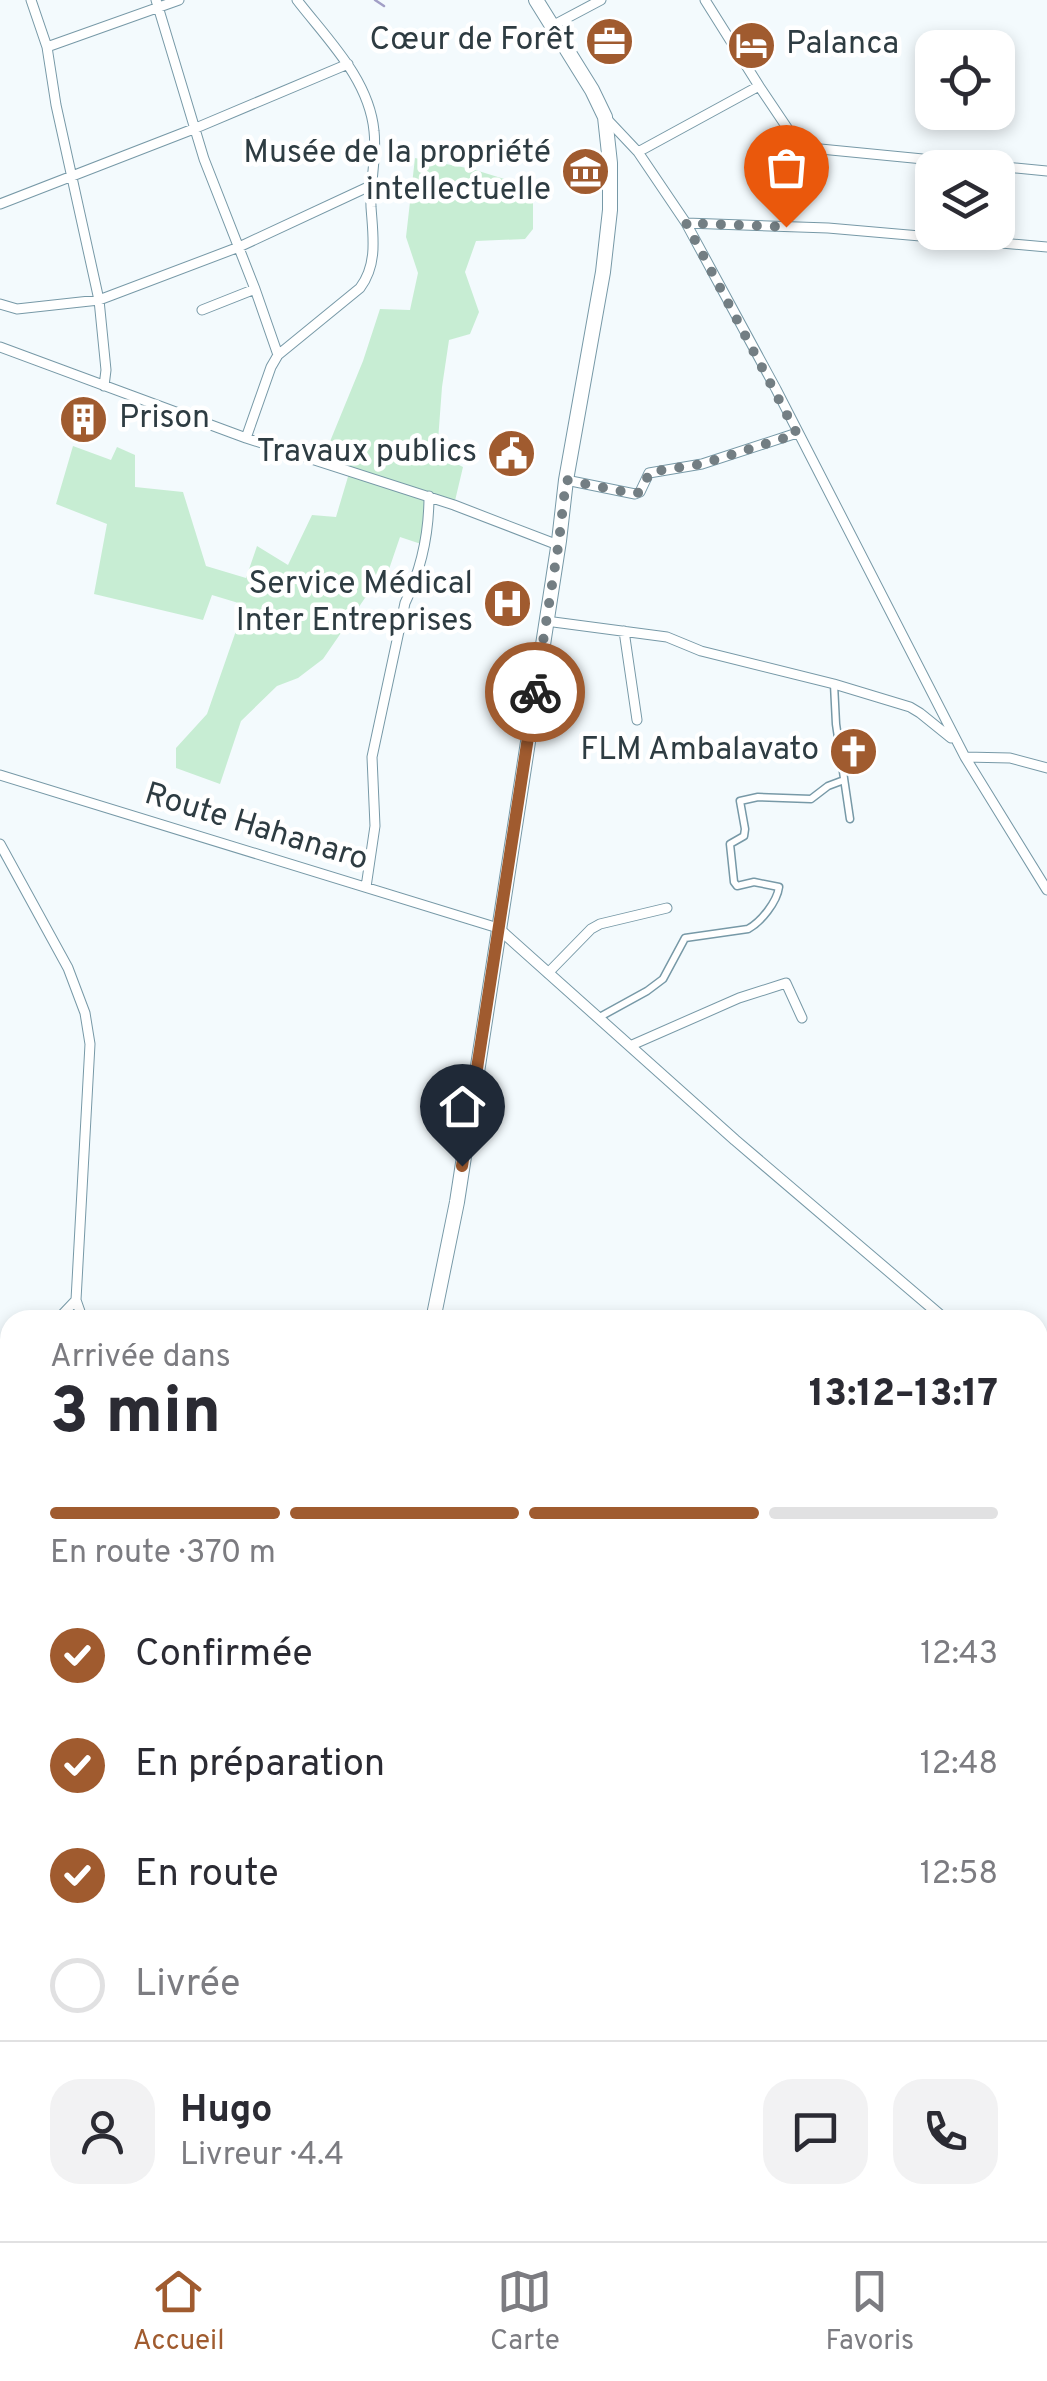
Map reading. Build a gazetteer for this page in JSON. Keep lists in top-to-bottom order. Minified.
{"streets":{"street":["Route Hahanaro"]},"places":{"office":["Cœur de Forêt"],"hotel":["Palanca"],"museum":["Musée de la propriété intellectuelle"],"building":["Prison"],"public building":["Travaux publics"],"hospital":["Service Médical Inter Entreprises"],"church":["FLM Ambalavato"]},"page":{"heading":["3 min","Arrivée dans","13:12–13:17"],"panel":["Hugo","Livreur · 4.4"],"bar":"En route · 370 m","list":[["Confirmée","12:43"],["En préparation","12:48"],["En route","12:58"],"Livrée"],"tabs":["Accueil","Carte","Favoris"]}}
